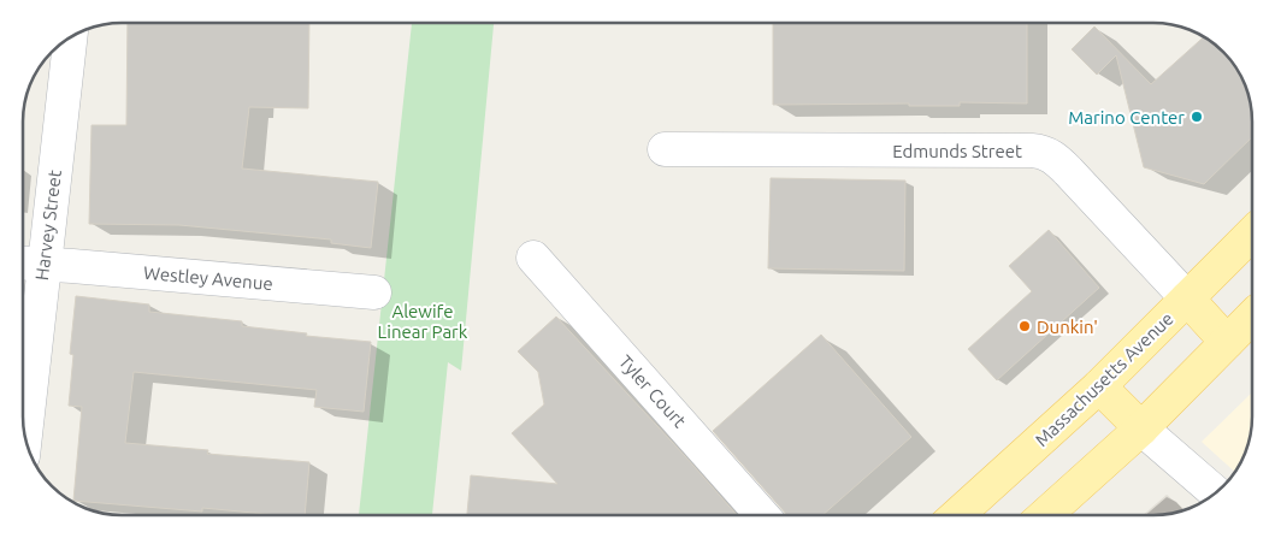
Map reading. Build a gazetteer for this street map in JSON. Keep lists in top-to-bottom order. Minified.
{"streets":{"main road":["Massachusetts Avenue"],"street":["Edmunds Street","Harvey Street","Westley Avenue","Tyler Court"]},"crossings":[["Edmunds Street","Massachusetts Avenue"],["Harvey Street","Westley Avenue"]],"parks":["Alewife Linear Park"],"places":["Marino Center","Dunkin'"]}
